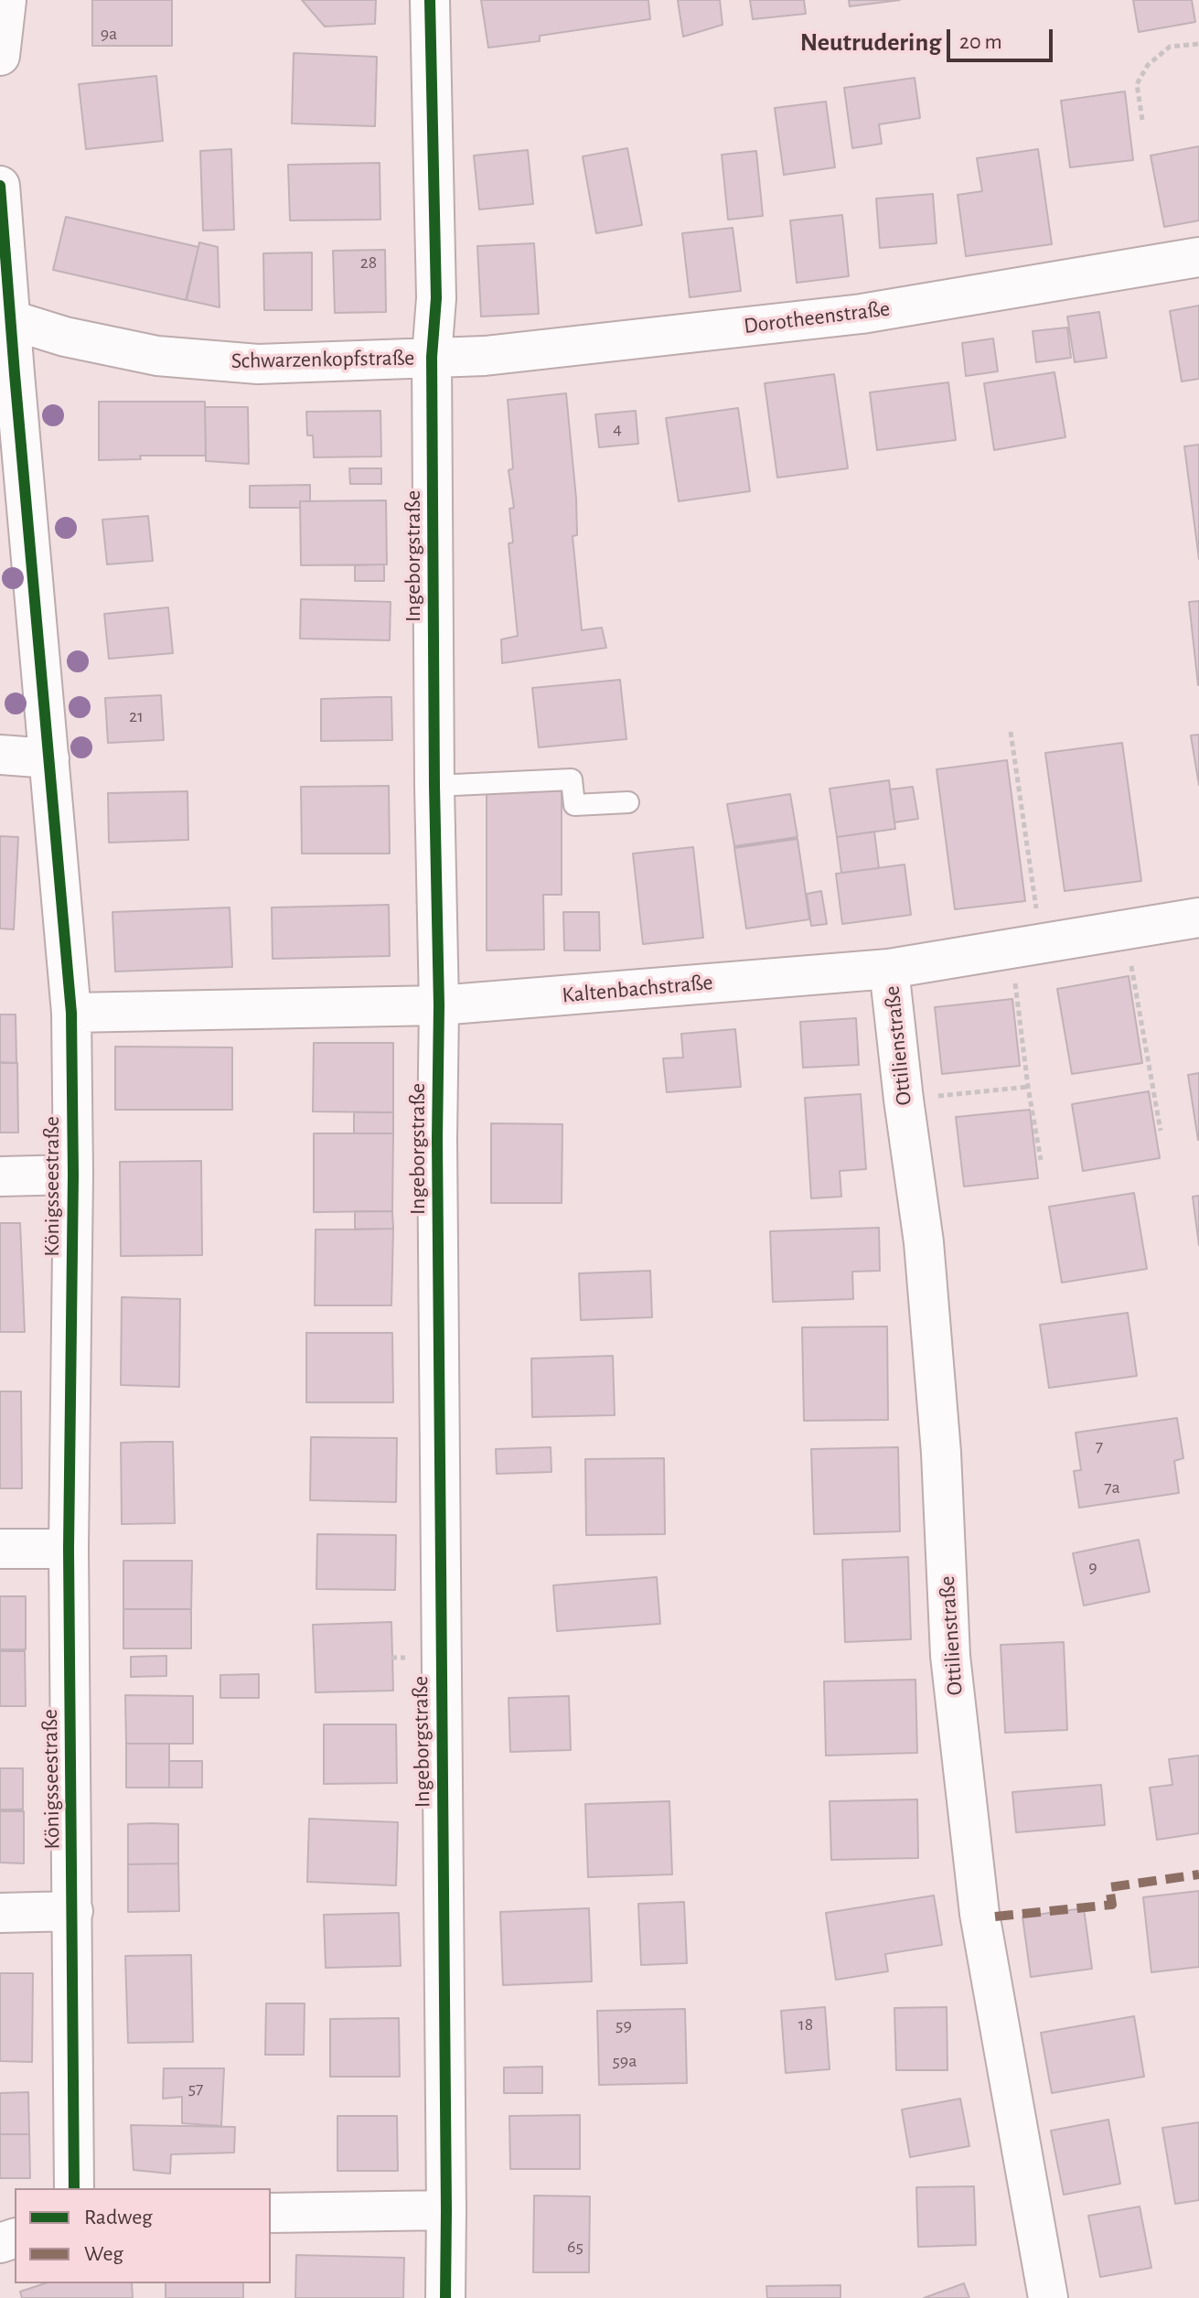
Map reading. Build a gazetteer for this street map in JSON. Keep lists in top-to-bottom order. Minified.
{"streets":{"street":["Dorotheenstraße","Schwarzenkopfstraße","Ingeborgstraße","Kaltenbachstraße","Ottilienstraße","Königsseestraße"]},"crossings":[["Dorotheenstraße","Schwarzenkopfstraße"],["Dorotheenstraße","Ingeborgstraße"],["Schwarzenkopfstraße","Ingeborgstraße"],["Schwarzenkopfstraße","Königsseestraße"],["Ingeborgstraße","Kaltenbachstraße"],["Kaltenbachstraße","Ottilienstraße"],["Kaltenbachstraße","Königsseestraße"]],"districts":["Neutrudering"],"house_numbers":["9a","28","4","21","7","7a","9","18","59","59a","57","65"],"legend":["Radweg","Weg"],"scale_bar":"20 m"}
